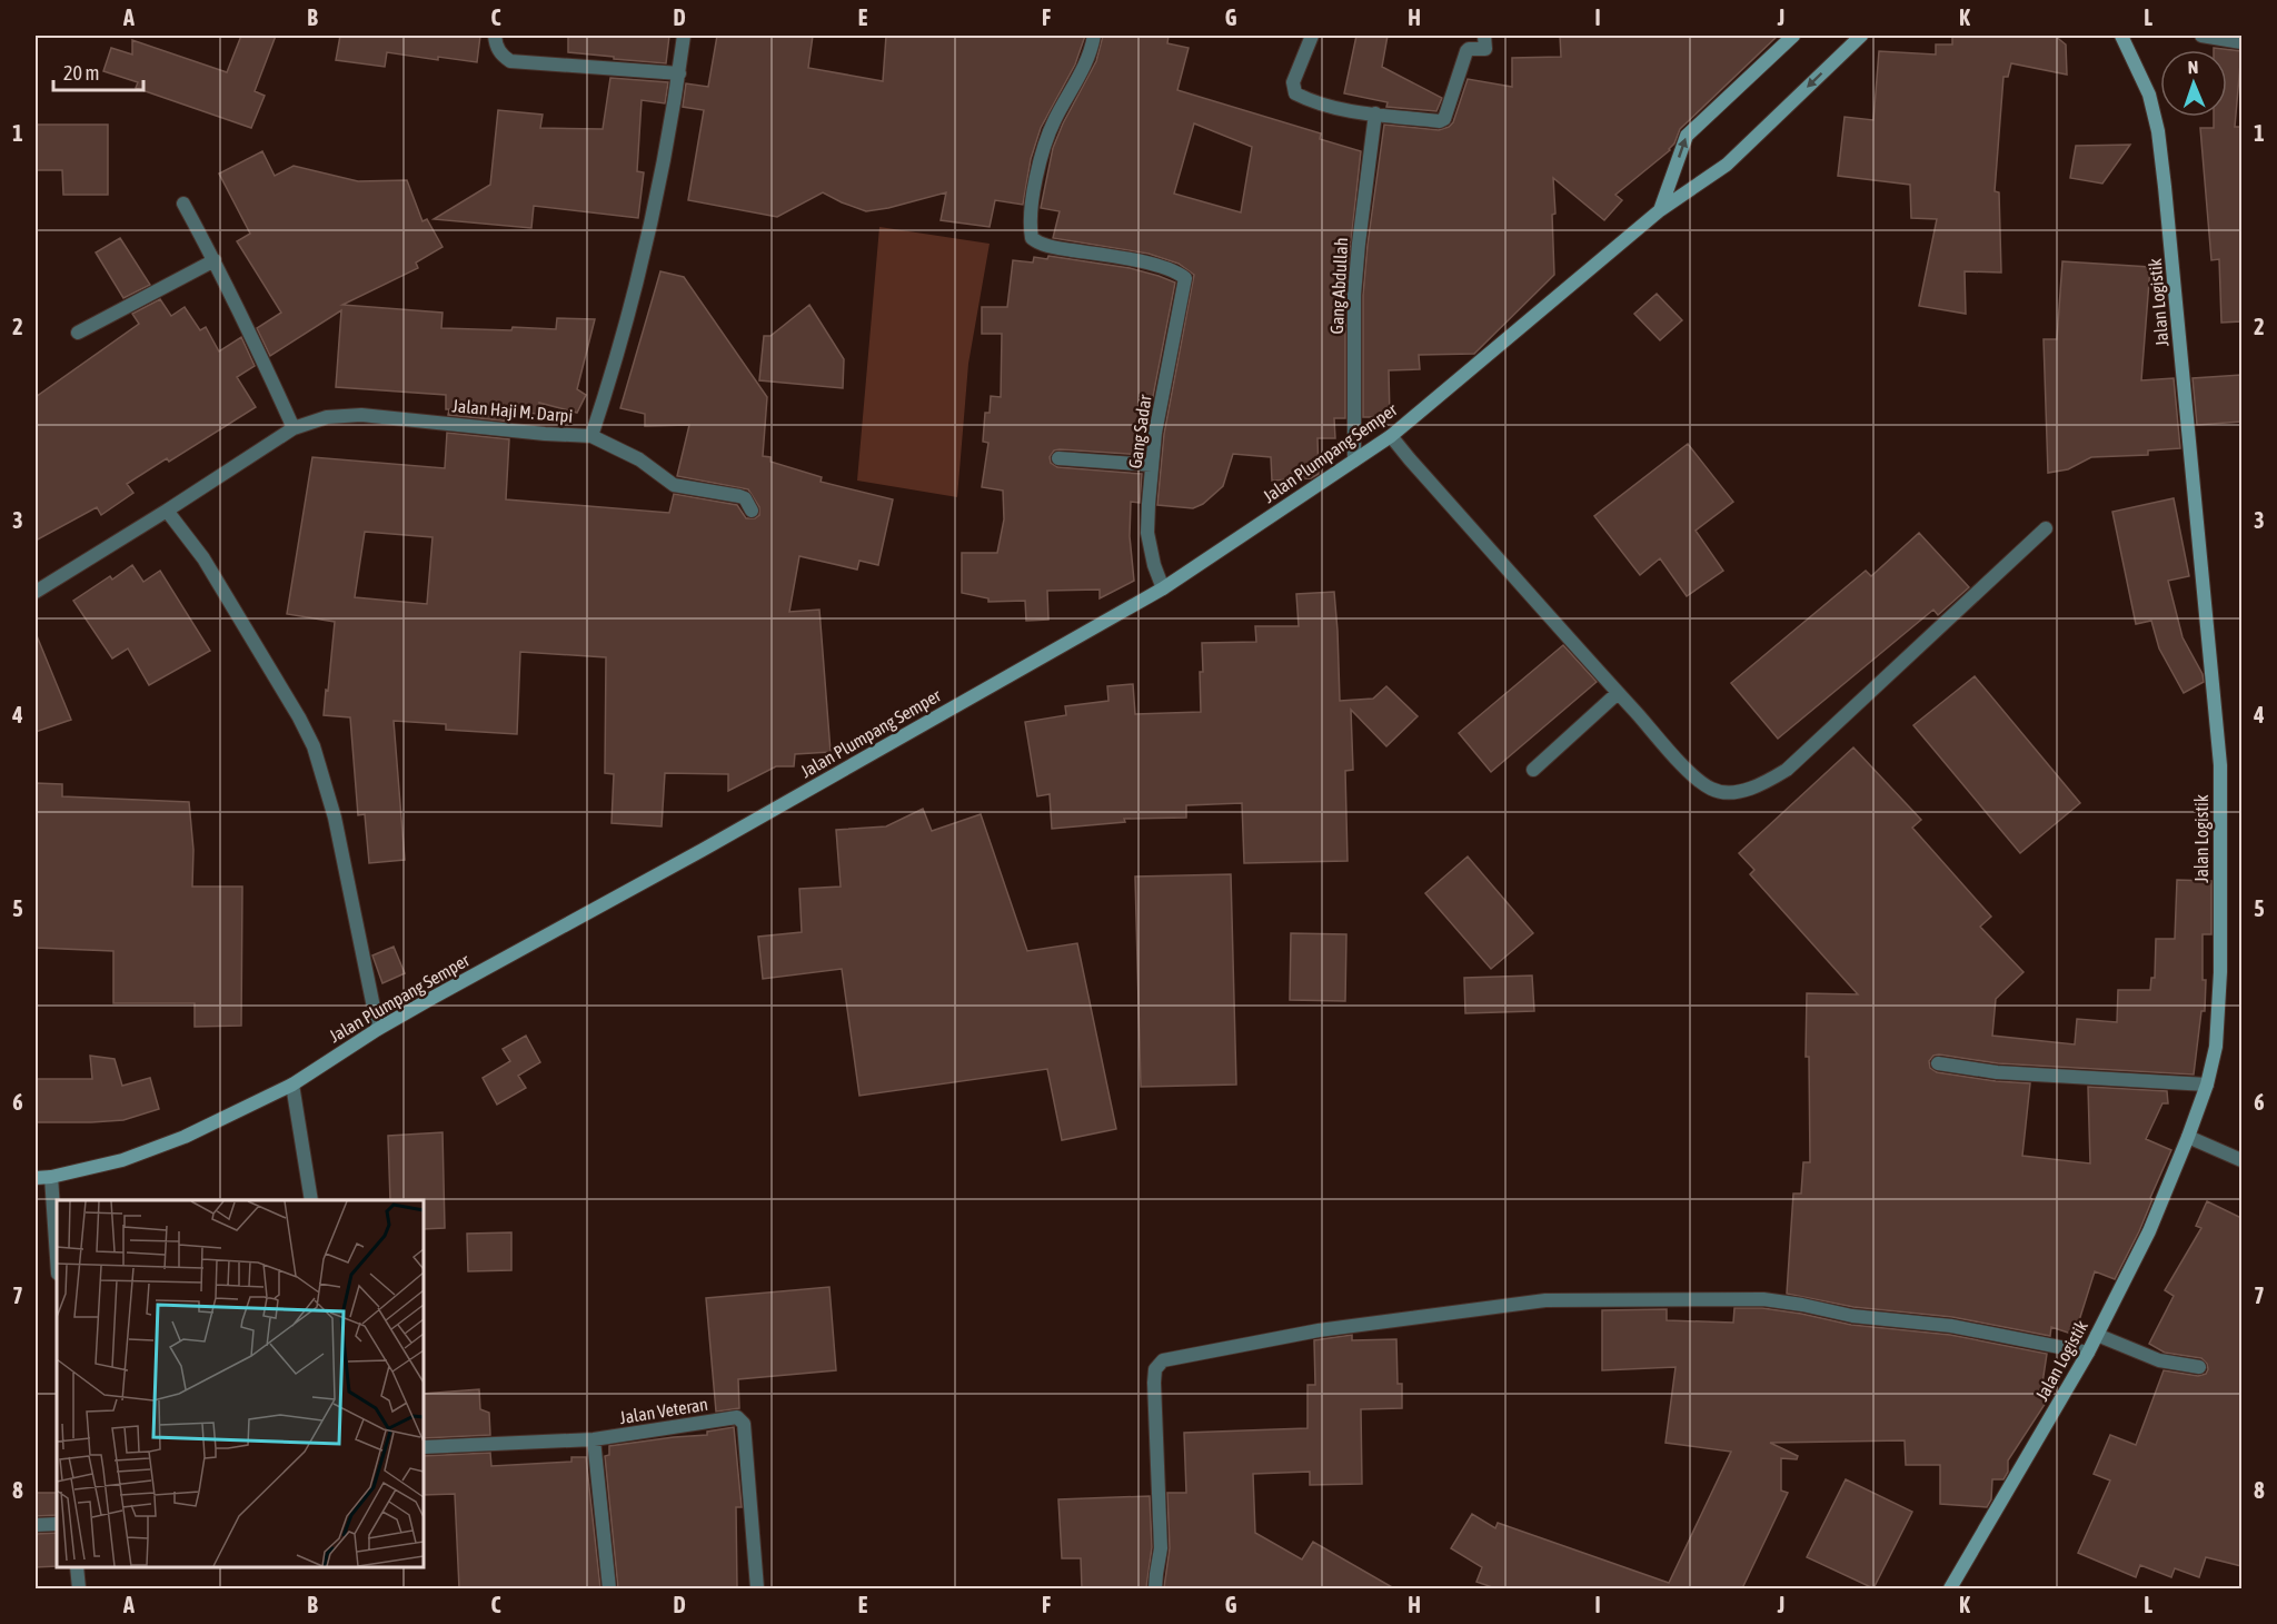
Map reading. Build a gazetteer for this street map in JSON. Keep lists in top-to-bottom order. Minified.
{"streets":{"main road":["Jalan Logistik","Jalan Plumpang Semper"],"street":["Gang Abdullah","Jalan Haji M. Darpi","Gang Sadar","Jalan Veteran"]},"crossings":[["Gang Abdullah","Jalan Plumpang Semper"],["Gang Sadar","Jalan Plumpang Semper"]],"scale_bar":"20 m","north":"top","grid":{"columns":["A","B","C","D","E","F","G","H","I","J","K","L"],"rows":["1","2","3","4","5","6","7","8"]}}
